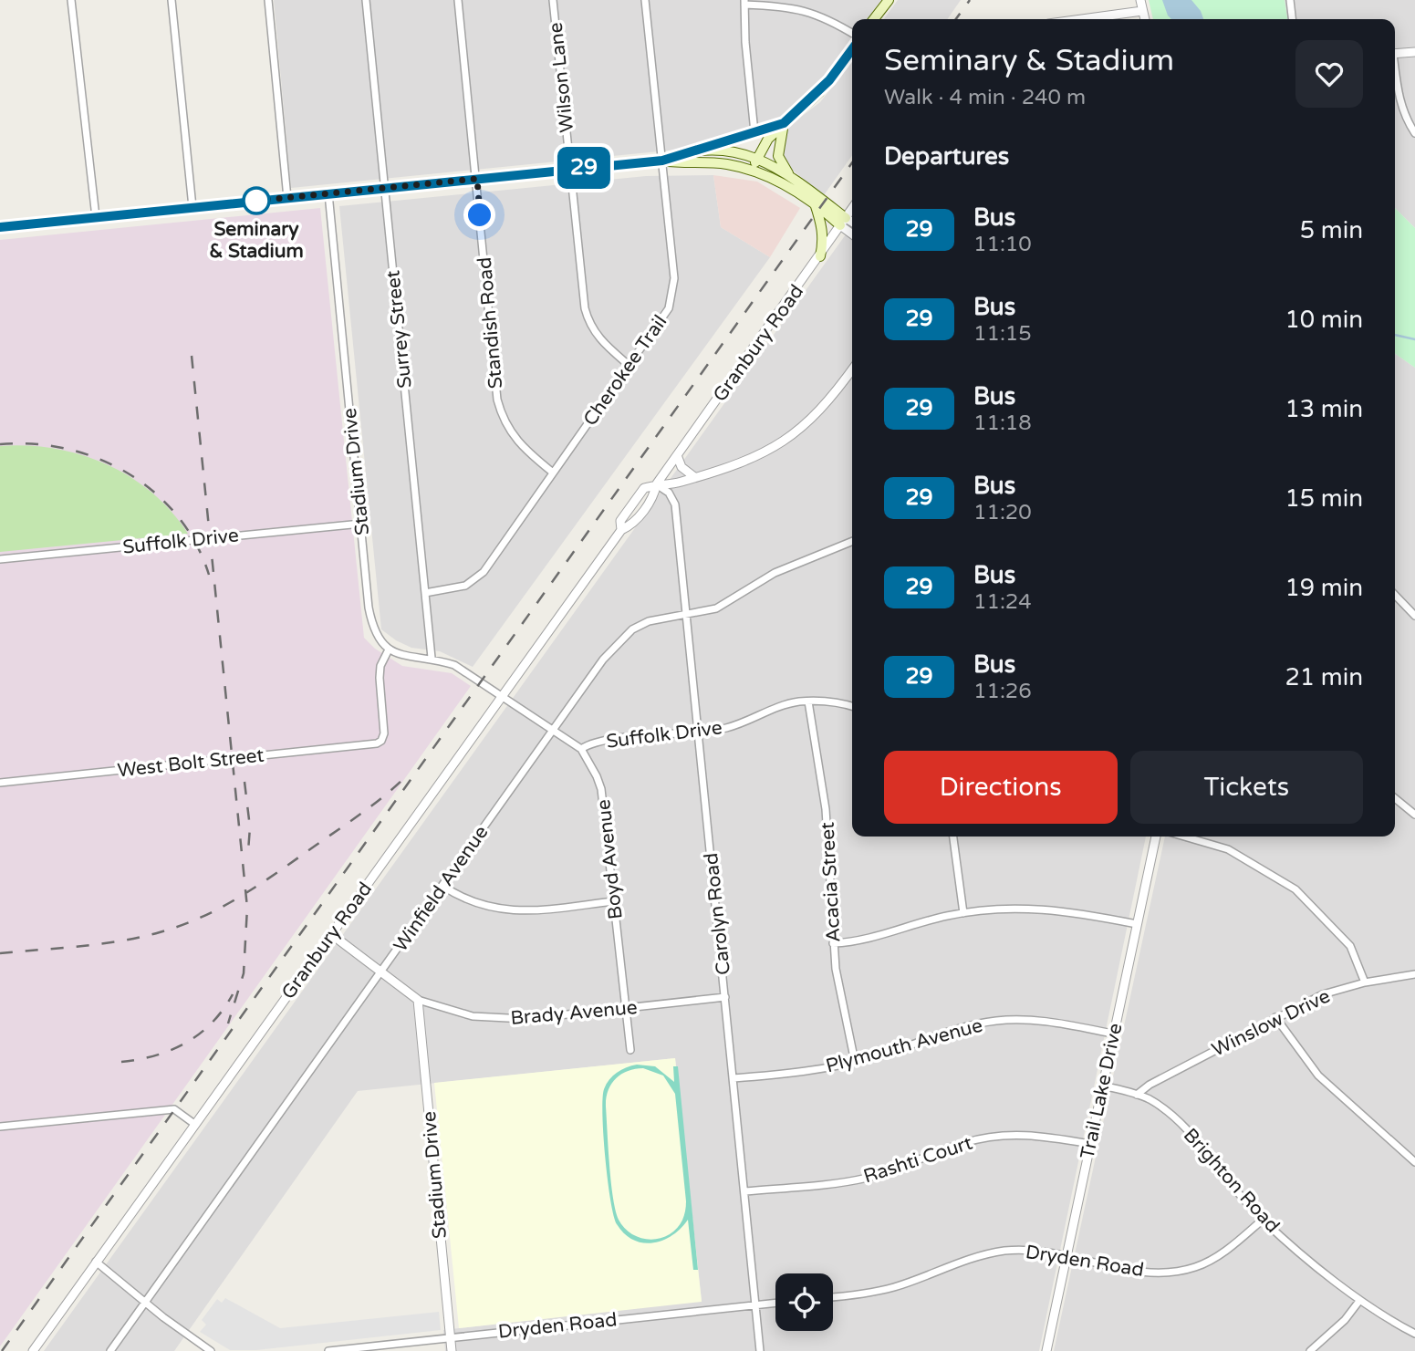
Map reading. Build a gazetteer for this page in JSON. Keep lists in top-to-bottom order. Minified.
{"streets":{"street":["Wilson Lane","Standish Road","Surrey Street","Granbury Road","Cherokee Trail","Stadium Drive","Suffolk Drive","West Bolt Street","Boyd Avenue","Acacia Street","Winfield Avenue","Carolyn Road","Brady Avenue","Winslow Drive","Plymouth Avenue","Trail Lake Drive","Rashti Court","Brighton Road","Dryden Road"]},"crossings":[["Wilson Lane","Cherokee Trail"],["Standish Road","Cherokee Trail"],["Surrey Street","Cherokee Trail"],["Granbury Road","Carolyn Road"],["Granbury Road","Brady Avenue"],["Stadium Drive","Suffolk Drive"],["Stadium Drive","West Bolt Street"],["Stadium Drive","Brady Avenue"],["Stadium Drive","Dryden Road"],["Suffolk Drive","Boyd Avenue"],["Suffolk Drive","Acacia Street"],["Suffolk Drive","Carolyn Road"],["Boyd Avenue","Brady Avenue"],["Acacia Street","Plymouth Avenue"],["Winfield Avenue","Carolyn Road"],["Winfield Avenue","Brady Avenue"],["Carolyn Road","Brady Avenue"],["Carolyn Road","Plymouth Avenue"],["Carolyn Road","Rashti Court"],["Carolyn Road","Dryden Road"],["Winslow Drive","Brighton Road"],["Plymouth Avenue","Trail Lake Drive"],["Trail Lake Drive","Rashti Court"],["Trail Lake Drive","Brighton Road"],["Trail Lake Drive","Dryden Road"],["Brighton Road","Dryden Road"]],"places":["Seminary & Stadium"],"lines":["bus line 29"],"page":{"on_map":"29","heading":[["Seminary & Stadium","Walk · 4 min · 240 m"],"Departures"],"list":[{"mark":"29","name":"Bus","note":"11:10","value":"5 min"},{"mark":"29","name":"Bus","note":"11:15","value":"10 min"},{"mark":"29","name":"Bus","note":"11:18","value":"13 min"},{"mark":"29","name":"Bus","note":"11:20","value":"15 min"},{"mark":"29","name":"Bus","note":"11:24","value":"19 min"},{"mark":"29","name":"Bus","note":"11:26","value":"21 min"}],"buttons":["Directions","Tickets"]}}
